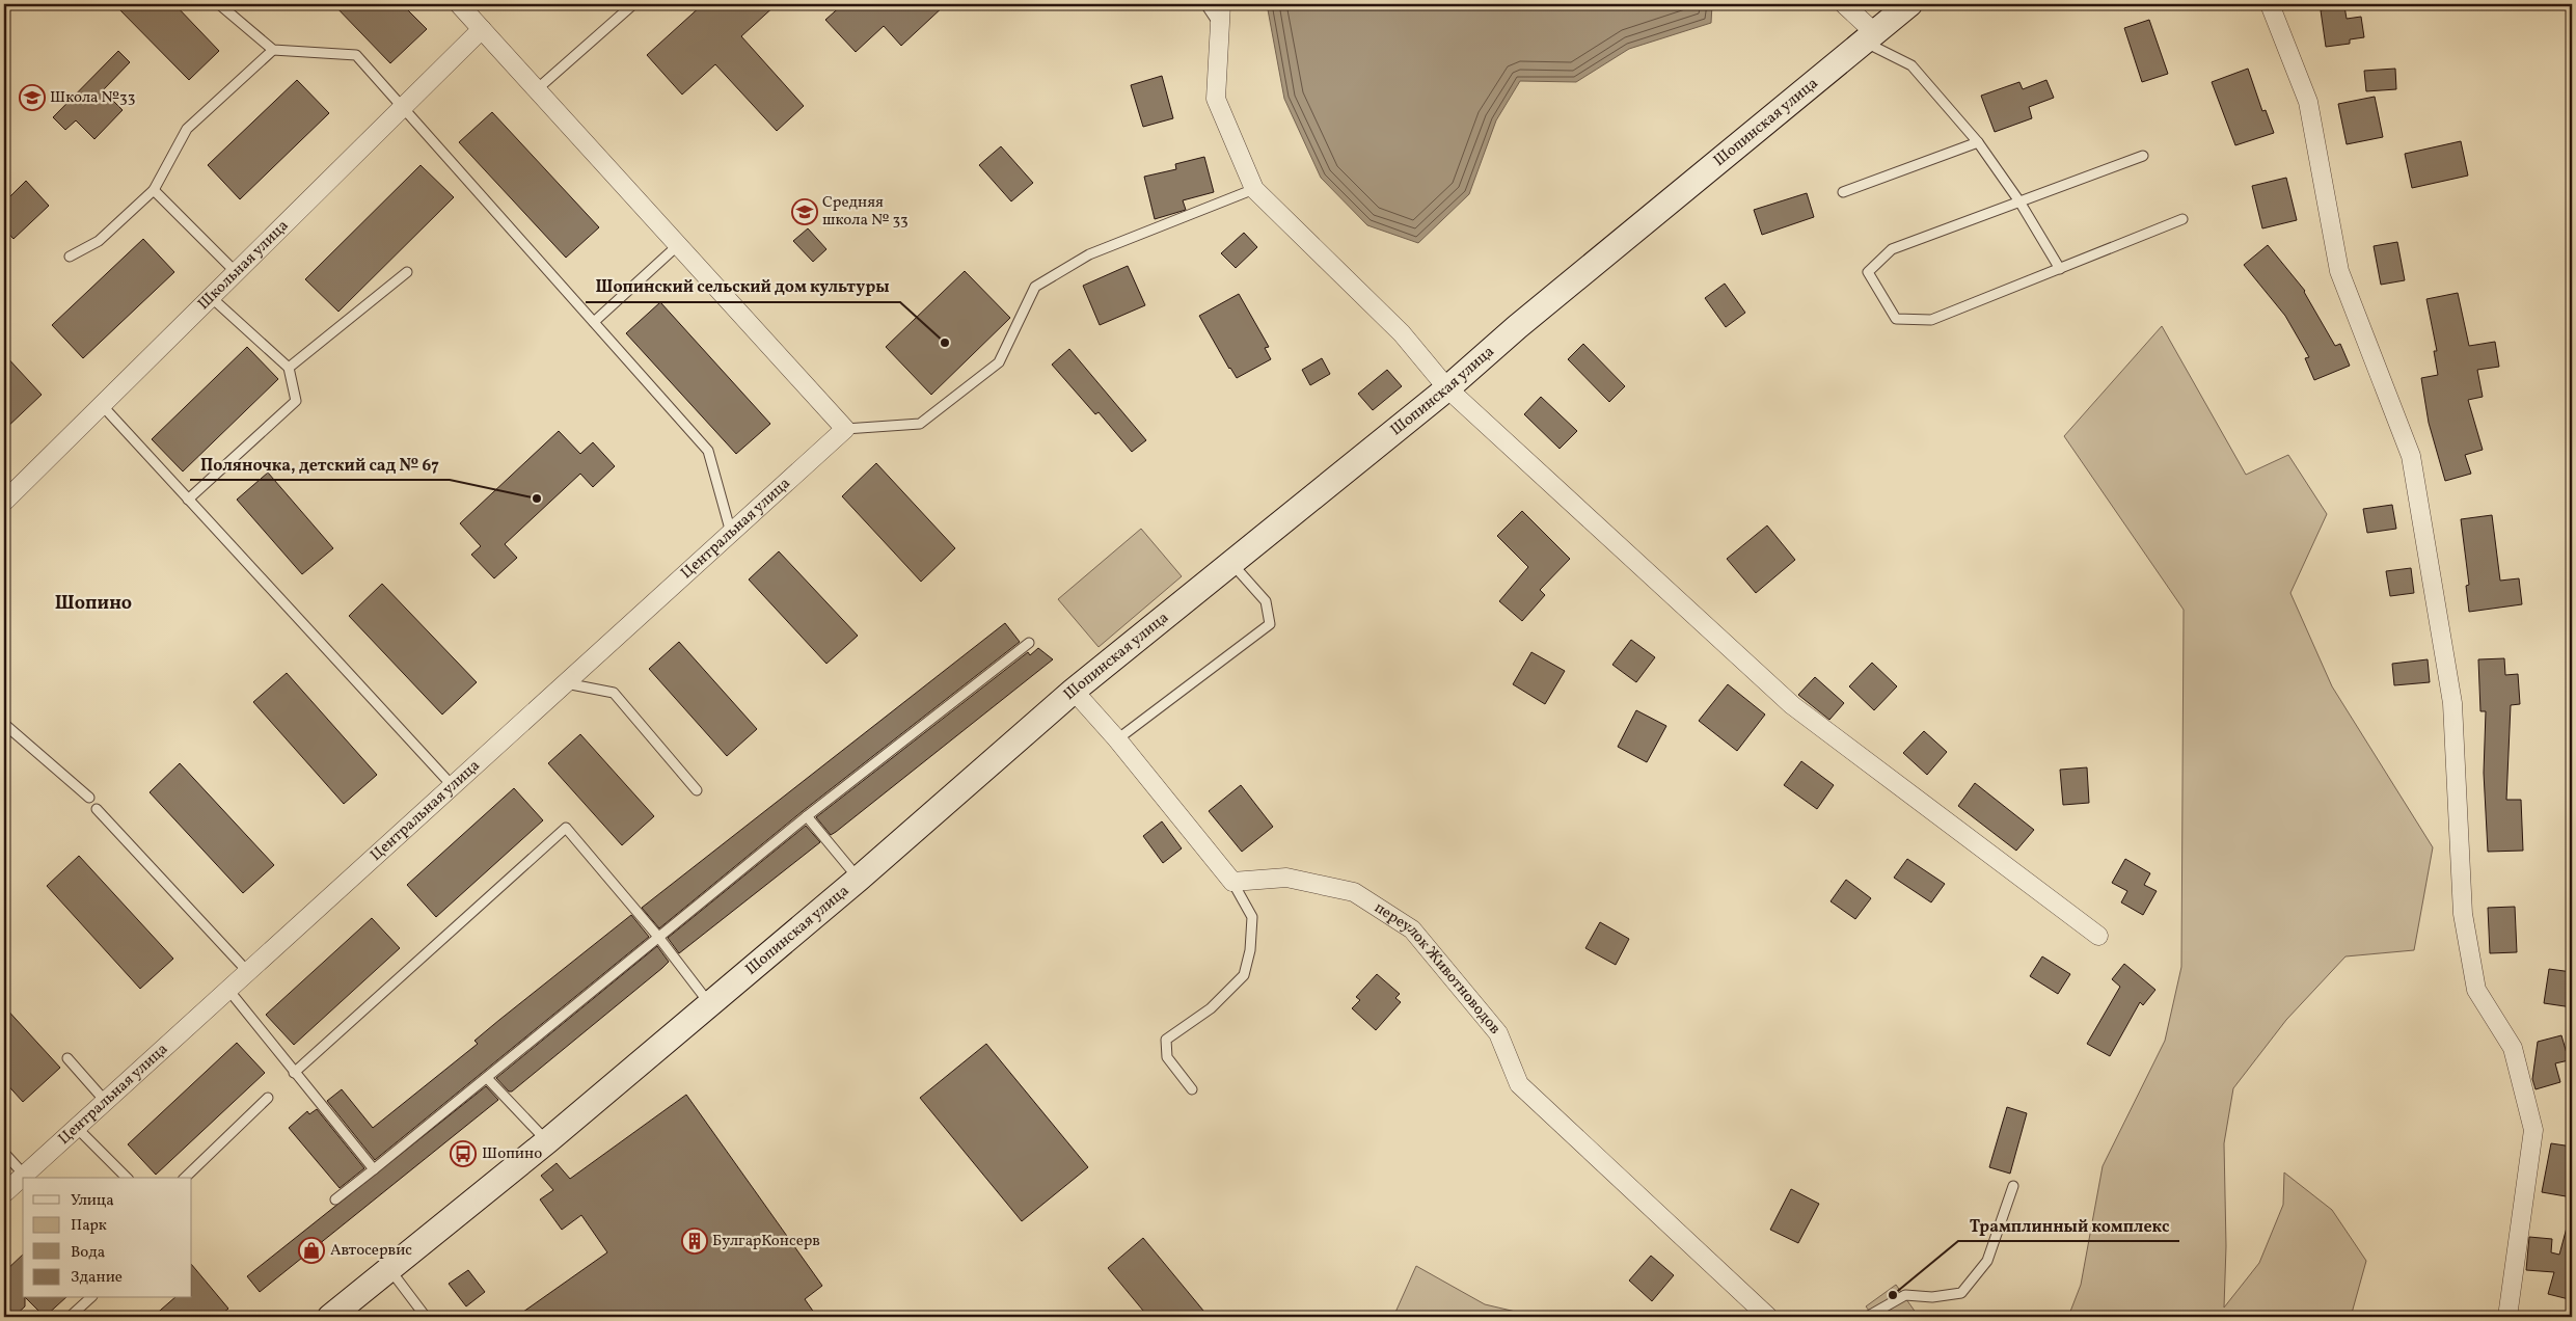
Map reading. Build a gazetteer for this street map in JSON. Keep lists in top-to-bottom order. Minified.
{"streets":{"street":["Шопинская улица","Школьная улица","Центральная улица","переулок Животноводов"]},"districts":["Шопино"],"places":{"school or university":["Школа №33","Средняя школа № 33"],"other":["Шопинский сельский дом культуры","Поляночка, детский сад № 67","Трамплинный комплекс"],"bus stop":["Шопино"],"building":["БулгарКонсерв"],"shop":["Автосервис"]},"legend":["Улица","Парк","Вода","Здание"]}
